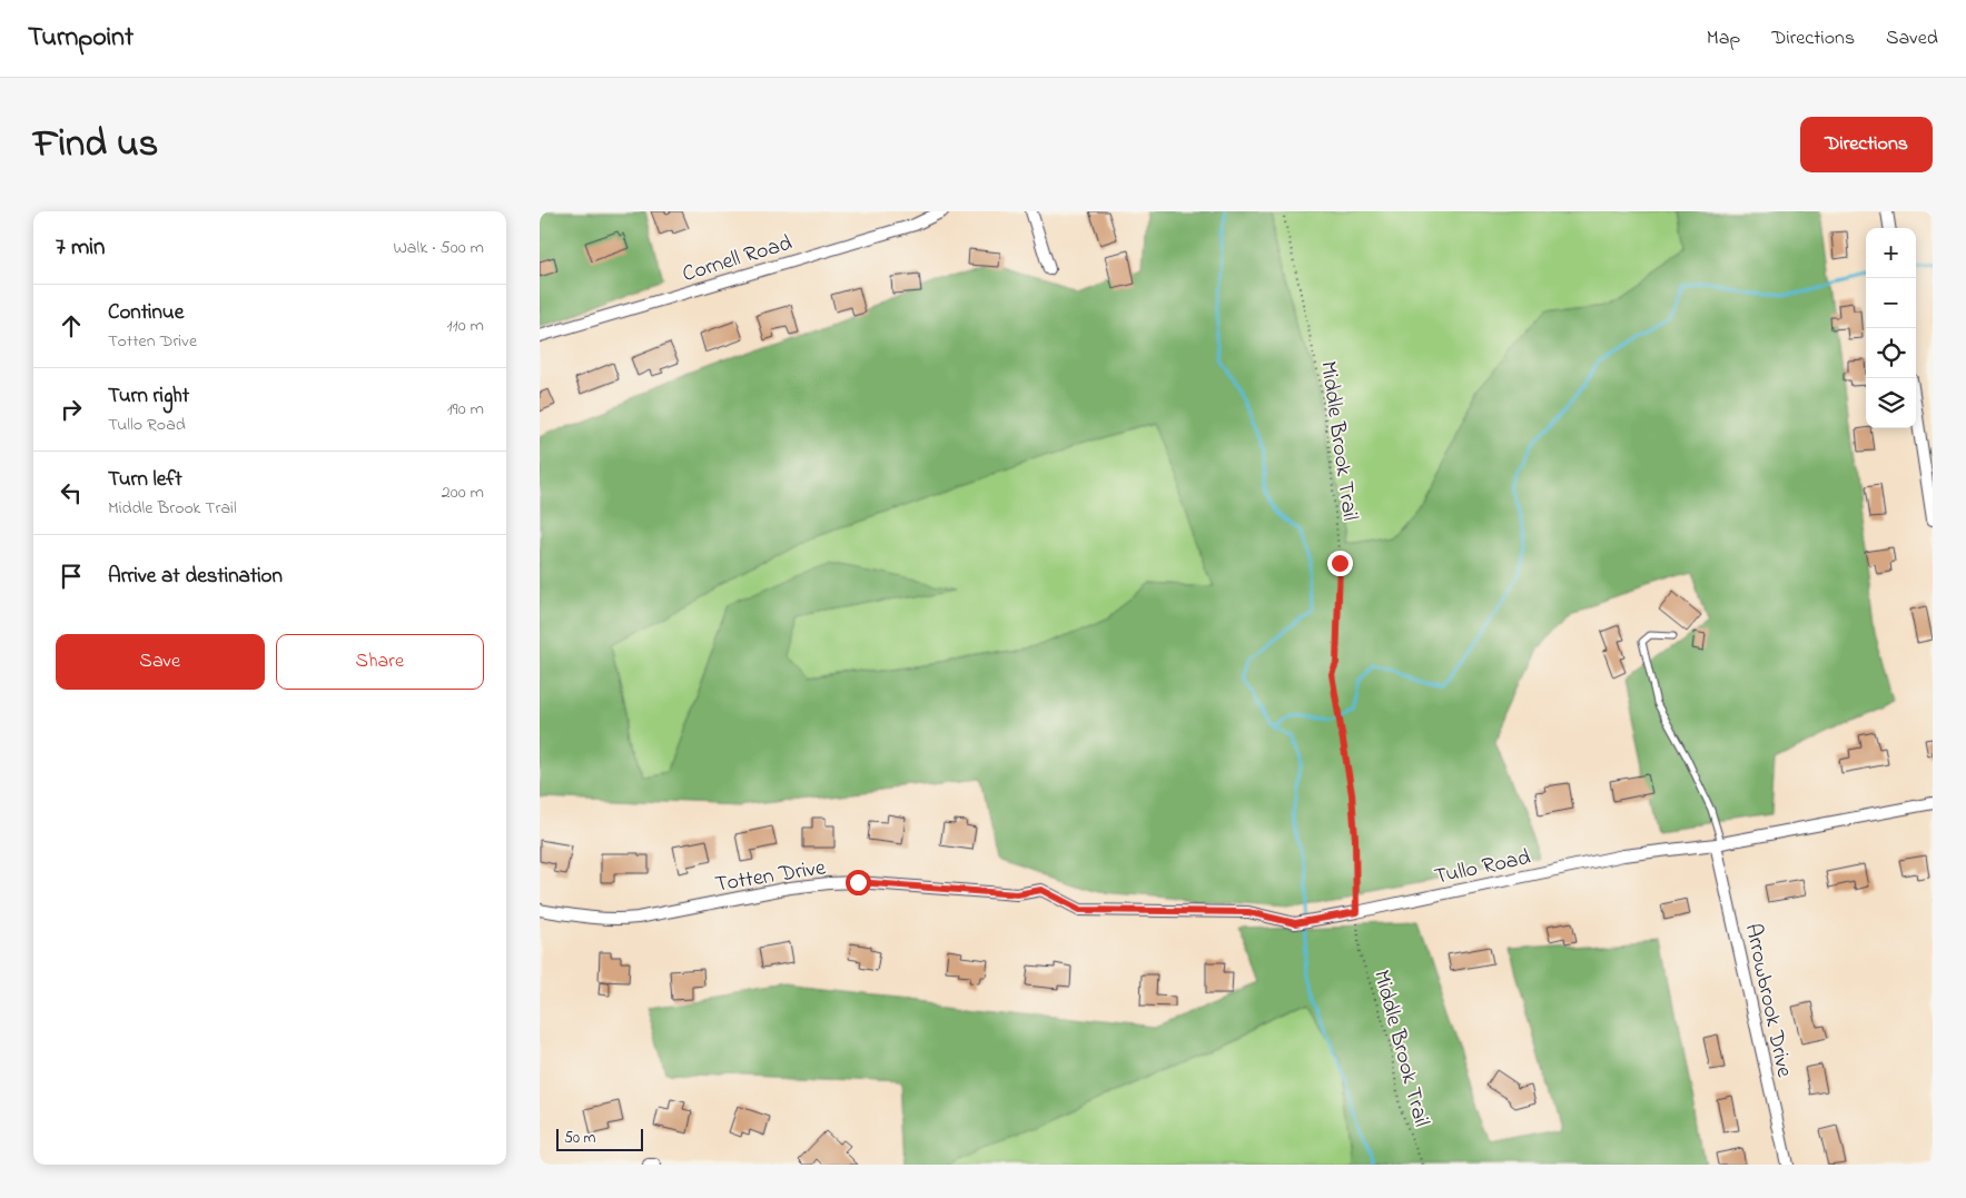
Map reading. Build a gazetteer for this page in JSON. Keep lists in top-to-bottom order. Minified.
{"streets":{"street":["Cornell Road","Tullo Road","Totten Drive","Arrowbrook Drive"],"path":["Middle Brook Trail"]},"crossings":[["Middle Brook Trail","Tullo Road"],["Tullo Road","Totten Drive"],["Tullo Road","Arrowbrook Drive"]],"scale_bar":"50 m","page":{"header":"Turnpoint","nav":["Map","Directions","Saved"],"title":"Find us","buttons":["Directions",["Save","Share"]],"heading":["7 min","Walk · 500 m"],"map_buttons":["+","−"],"list":[["Continue","Totten Drive","110 m"],["Turn right","Tullo Road","190 m"],["Turn left","Middle Brook Trail","200 m"],"Arrive at destination"],"scale":"50 m"}}
